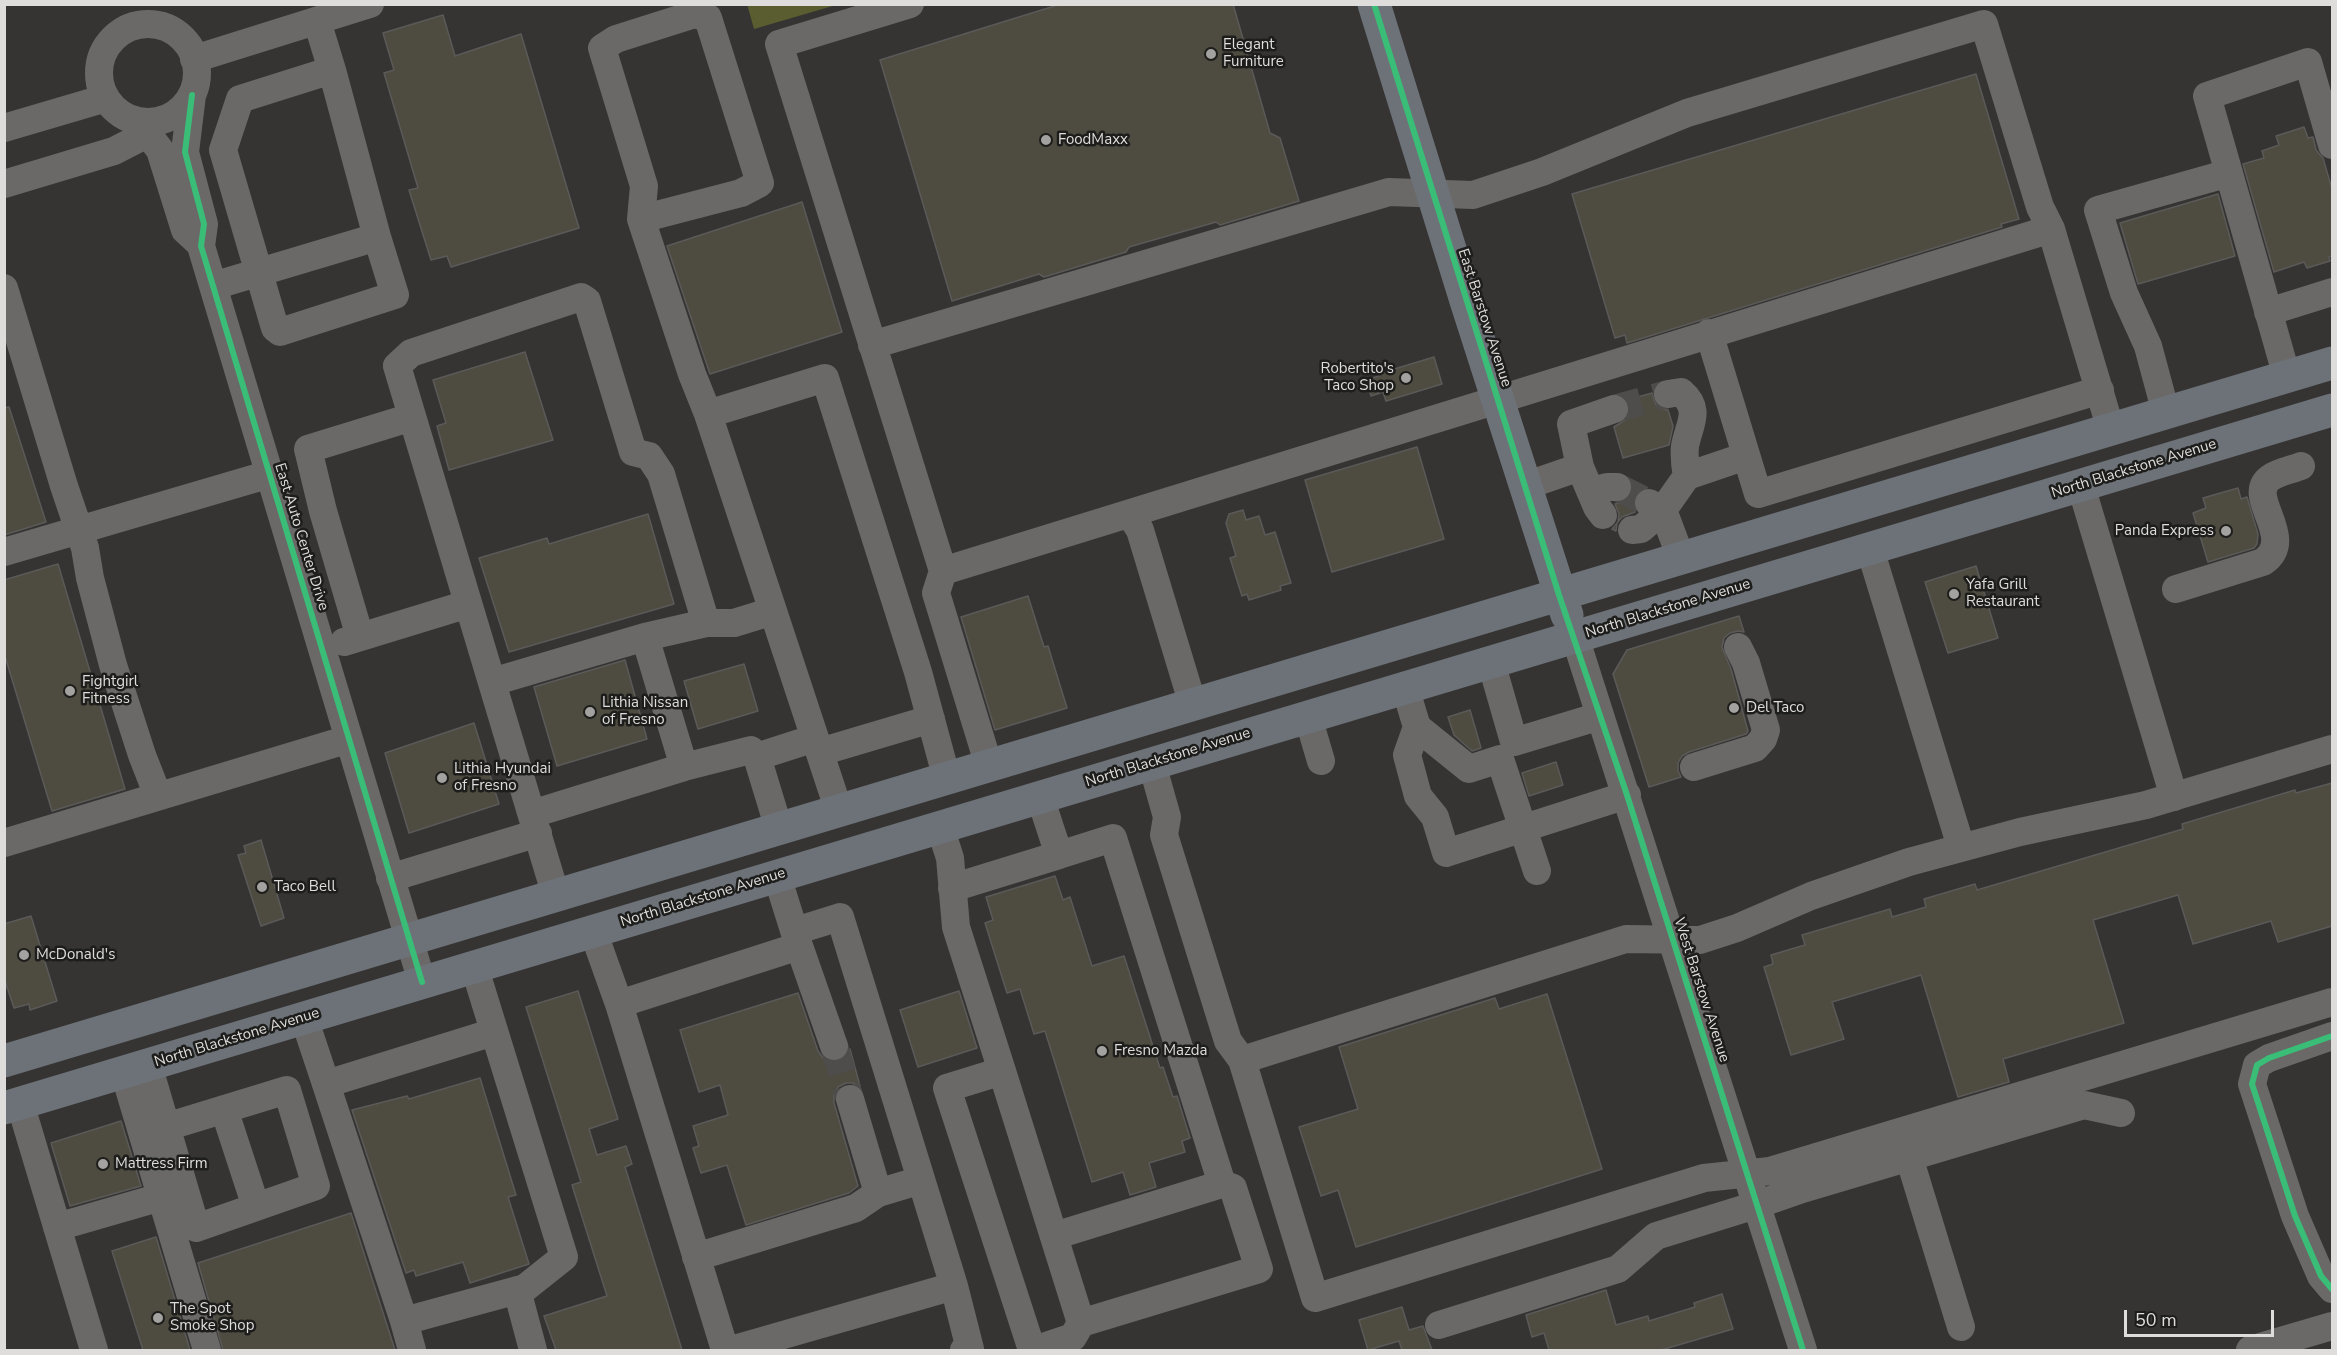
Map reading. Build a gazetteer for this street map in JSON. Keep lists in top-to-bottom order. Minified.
{"streets":{"main road":["East Barstow Avenue","North Blackstone Avenue"],"street":["East Auto Center Drive","West Barstow Avenue"]},"crossings":[["East Barstow Avenue","North Blackstone Avenue"],["East Barstow Avenue","West Barstow Avenue"],["North Blackstone Avenue","East Auto Center Drive"],["North Blackstone Avenue","West Barstow Avenue"]],"places":["Elegant Furniture","FoodMaxx","Robertito's Taco Shop","Panda Express","Yafa Grill Restaurant","Fightgirl Fitness","Del Taco","Lithia Nissan of Fresno","Lithia Hyundai of Fresno","Taco Bell","McDonald's","Fresno Mazda","Mattress Firm","The Spot Smoke Shop"],"scale_bar":"50 m"}
